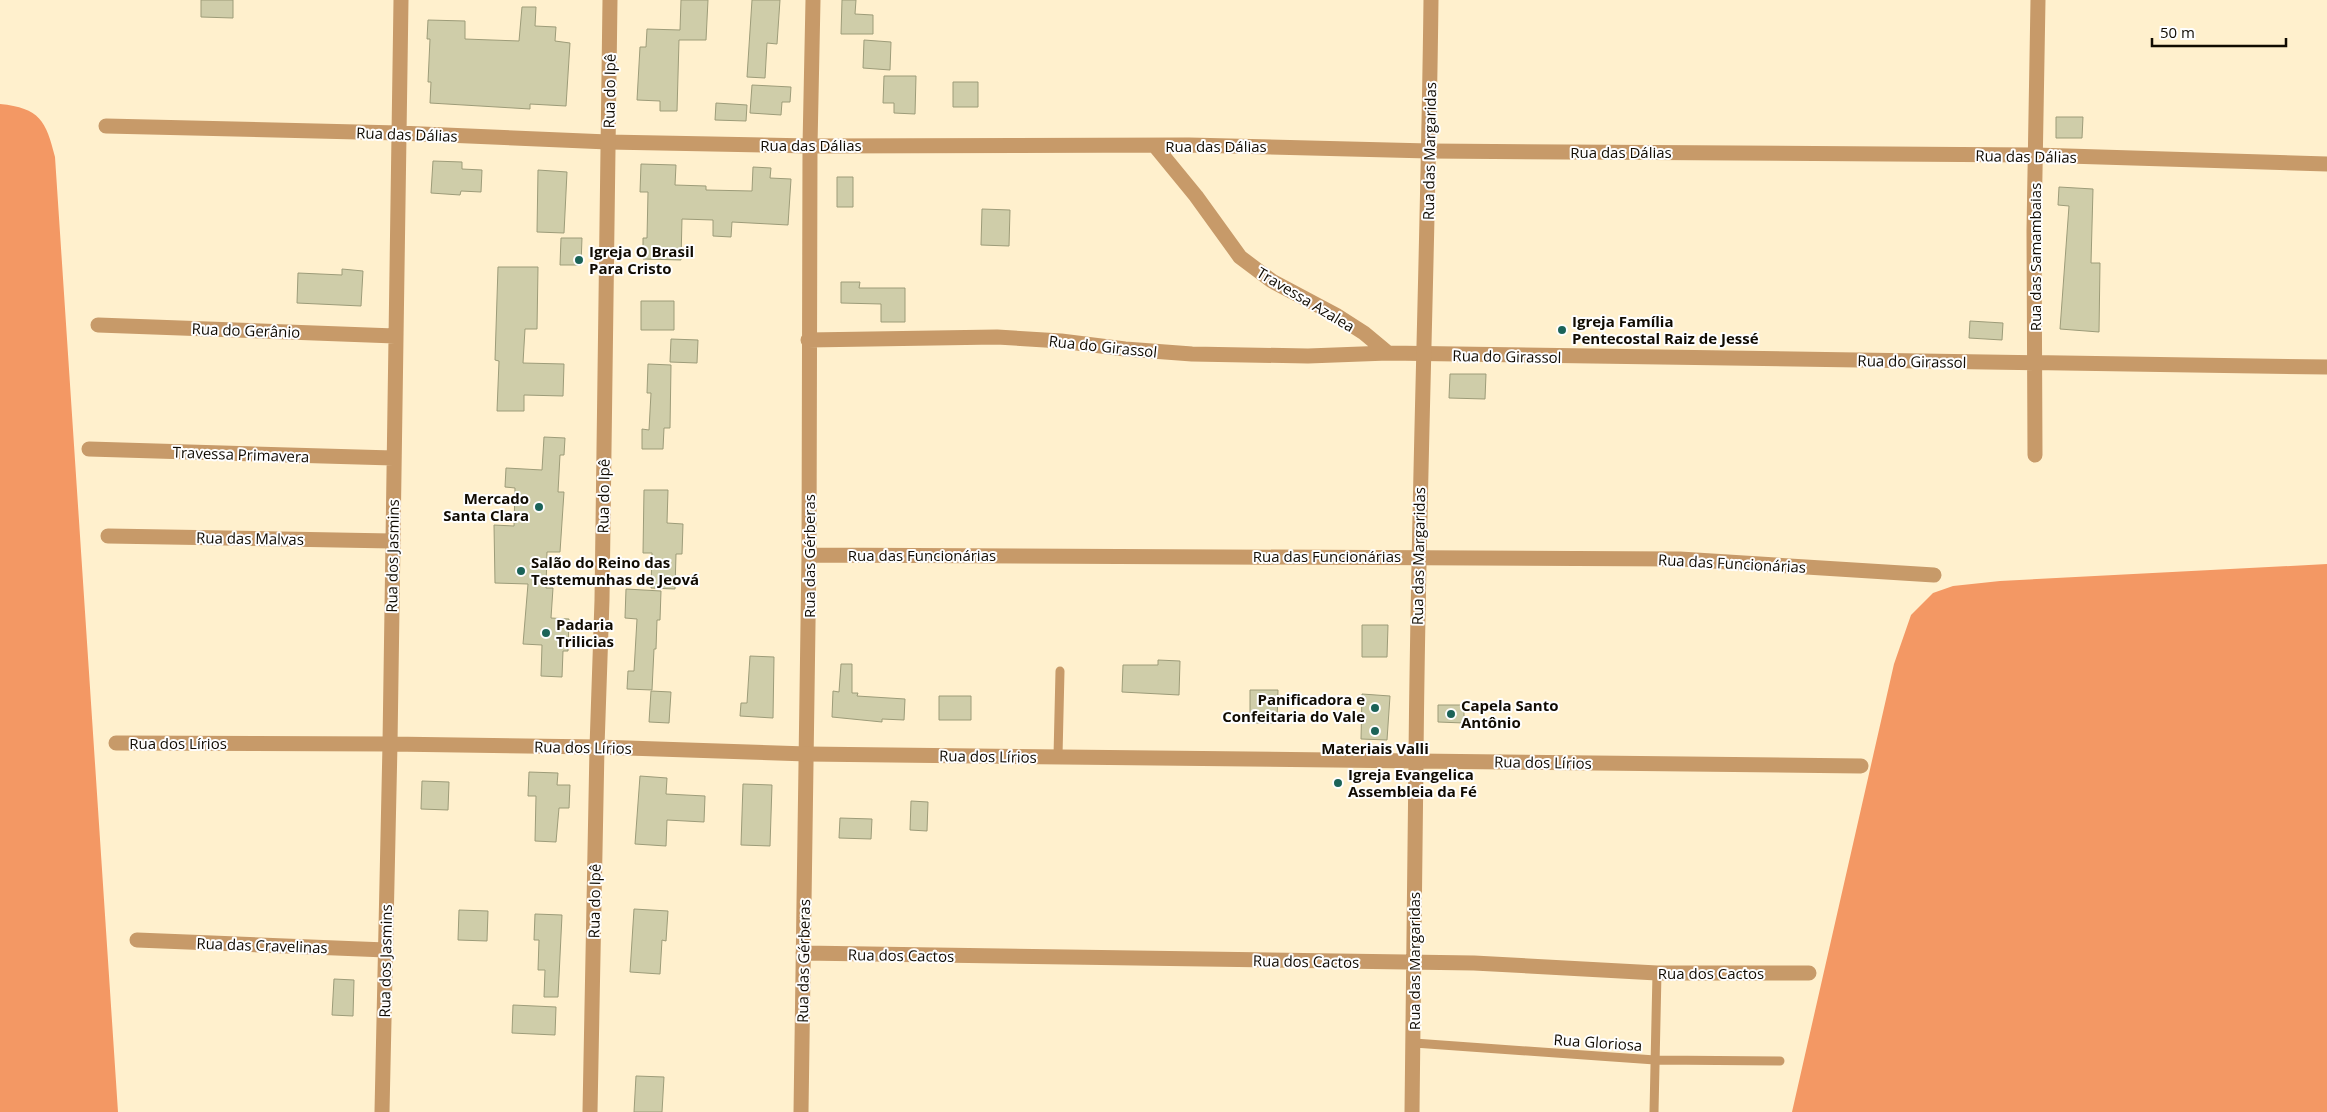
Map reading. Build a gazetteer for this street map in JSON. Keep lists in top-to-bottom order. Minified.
{"streets":{"street":["Rua do Ipê","Rua das Dálias","Rua das Margaridas","Rua das Samambaias","Travessa Azalea","Rua do Gerânio","Rua do Girassol","Travessa Primavera","Rua das Malvas","Rua das Funcionárias","Rua dos Jasmins","Rua das Gérberas","Rua dos Lírios","Rua das Cravelinas","Rua dos Cactos"],"lane":["Rua Gloriosa"]},"crossings":[["Rua do Ipê","Rua das Dálias"],["Rua do Ipê","Rua dos Lírios"],["Rua das Dálias","Rua das Margaridas"],["Rua das Dálias","Rua das Samambaias"],["Rua das Dálias","Travessa Azalea"],["Rua das Dálias","Rua dos Jasmins"],["Rua das Dálias","Rua das Gérberas"],["Rua das Margaridas","Rua do Girassol"],["Rua das Margaridas","Rua das Funcionárias"],["Rua das Margaridas","Rua dos Lírios"],["Rua das Margaridas","Rua dos Cactos"],["Rua das Margaridas","Rua Gloriosa"],["Rua das Samambaias","Rua do Girassol"],["Travessa Azalea","Rua do Girassol"],["Rua do Gerânio","Rua dos Jasmins"],["Rua do Girassol","Rua das Gérberas"],["Travessa Primavera","Rua dos Jasmins"],["Rua das Malvas","Rua dos Jasmins"],["Rua das Funcionárias","Rua das Gérberas"],["Rua dos Jasmins","Rua dos Lírios"],["Rua dos Jasmins","Rua das Cravelinas"],["Rua das Gérberas","Rua dos Lírios"],["Rua das Gérberas","Rua dos Cactos"]],"places":["Igreja O Brasil Para Cristo","Igreja Família Pentecostal Raiz de Jessé","Mercado Santa Clara","Salão do Reino das Testemunhas de Jeová","Padaria Trilicias","Panificadora e Confeitaria do Vale","Capela Santo Antônio","Materiais Valli","Igreja Evangelica Assembleia da Fé"],"scale_bar":"50 m"}
